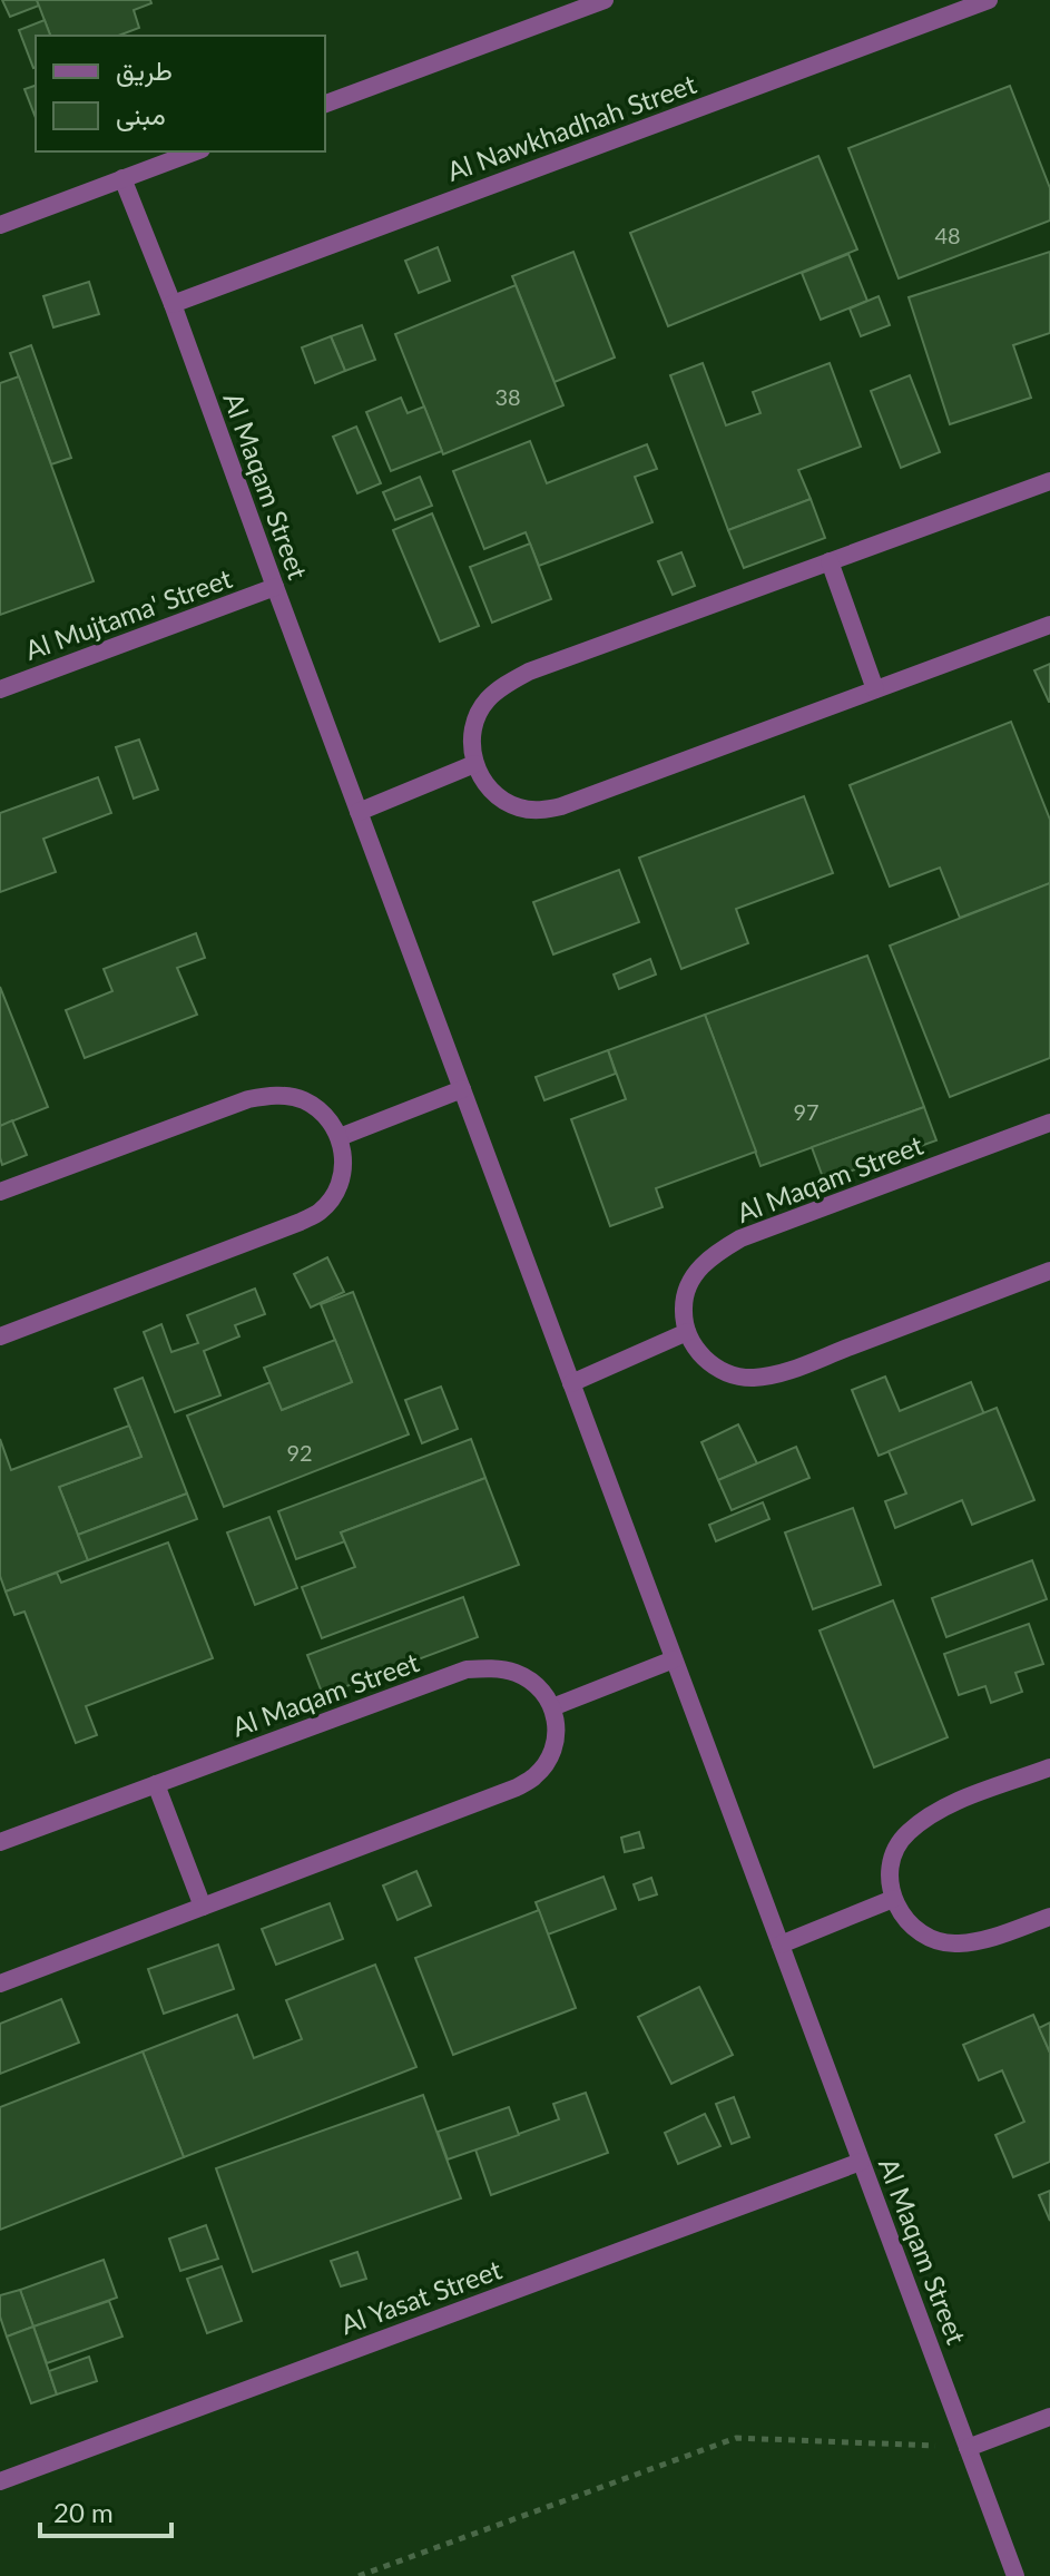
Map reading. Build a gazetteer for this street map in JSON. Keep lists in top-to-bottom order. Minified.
{"streets":{"street":["Al Nawkhadhah Street","Al Maqam Street","Al Mujtama' Street","Al Yasat Street"]},"crossings":[["Al Nawkhadhah Street","Al Maqam Street"],["Al Maqam Street","Al Mujtama' Street"],["Al Maqam Street","Al Yasat Street"]],"house_numbers":["48","38","97","92"],"legend":["طريق","مبنى"],"scale_bar":"20 m"}
